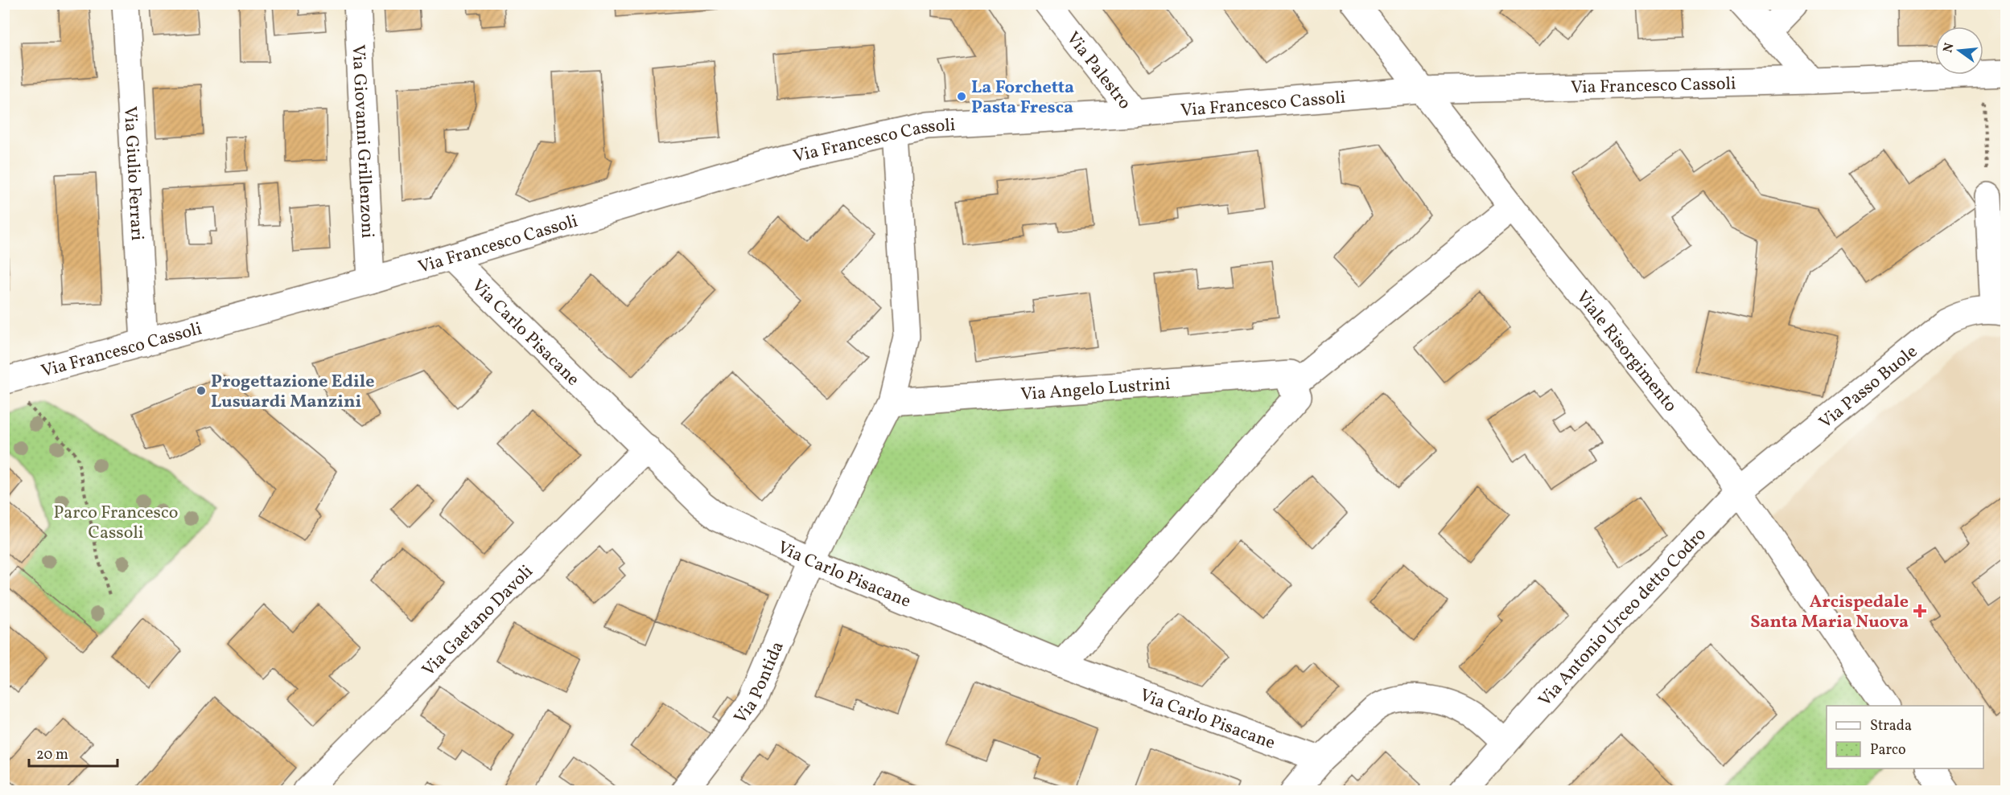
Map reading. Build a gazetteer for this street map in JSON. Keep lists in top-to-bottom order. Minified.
{"streets":{"street":["Via Palestro","Via Francesco Cassoli","Via Giovanni Grillenzoni","Via Giulio Ferrari","Via Carlo Pisacane","Viale Risorgimento","Via Passo Buole","Via Angelo Lustrini","Via Antonio Urceo detto Codro","Via Gaetano Davoli","Via Pontida"]},"crossings":[["Via Palestro","Via Francesco Cassoli"],["Via Francesco Cassoli","Via Giovanni Grillenzoni"],["Via Francesco Cassoli","Via Giulio Ferrari"],["Via Francesco Cassoli","Via Carlo Pisacane"],["Via Francesco Cassoli","Viale Risorgimento"],["Via Carlo Pisacane","Via Gaetano Davoli"],["Via Carlo Pisacane","Via Pontida"],["Viale Risorgimento","Via Passo Buole"],["Viale Risorgimento","Via Antonio Urceo detto Codro"],["Via Passo Buole","Via Antonio Urceo detto Codro"]],"parks":["Parco Francesco Cassoli"],"places":{"other":["La Forchetta Pasta Fresca","Progettazione Edile Lusuardi Manzini"],"health":["Arcispedale Santa Maria Nuova"]},"legend":["Strada","Parco"],"scale_bar":"20 m","north":"left"}
